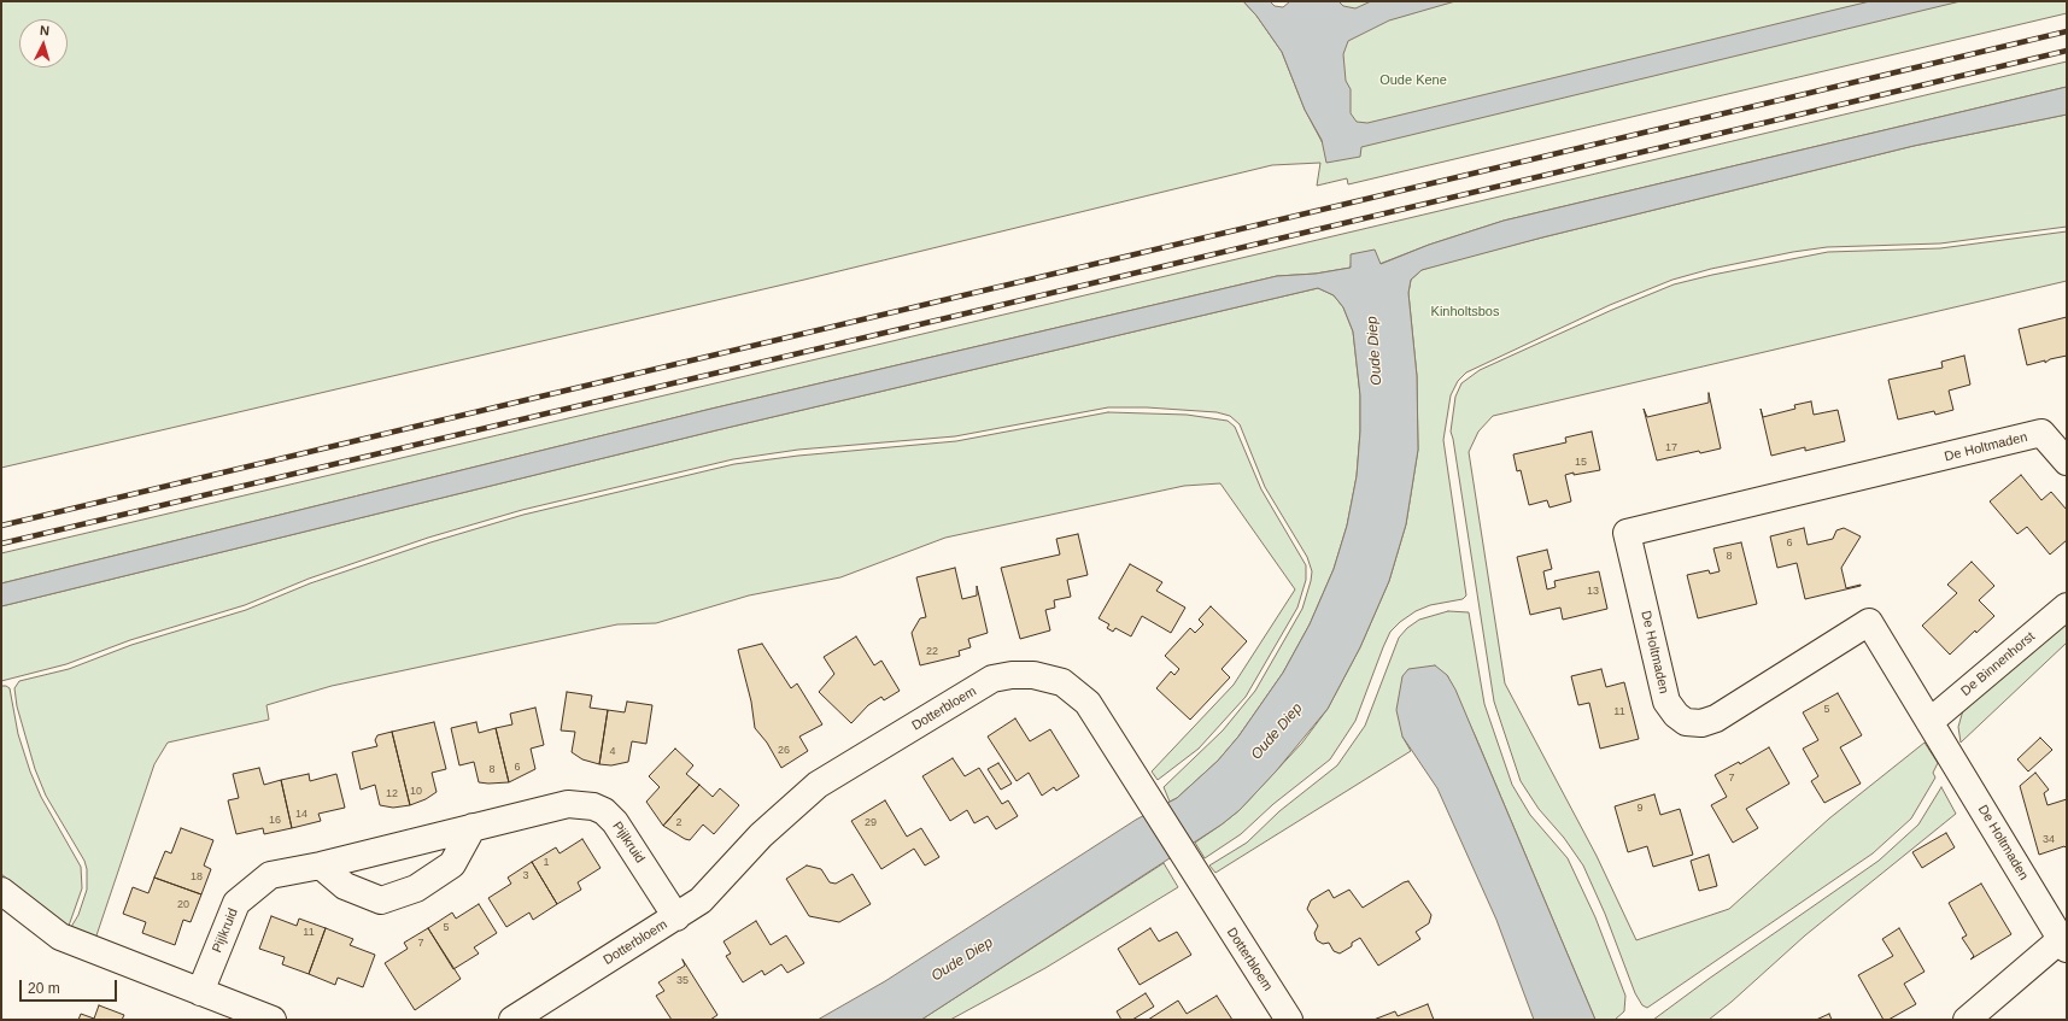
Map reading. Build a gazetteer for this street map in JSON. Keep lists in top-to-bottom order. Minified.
{"streets":{"street":["De Holtmaden","De Binnenhorst","Dotterbloem","Pijlkruid"]},"crossings":[["De Holtmaden","De Binnenhorst"],["Dotterbloem","Pijlkruid"]],"water":["Oude Diep"],"parks":["Oude Kene","Kinholtsbos"],"house_numbers":["17","15","6","8","13","22","5","11","26","4","6","8","7","10","12","9","14","16","2","29","34","1","3","18","20","5","11","7","35"],"scale_bar":"20 m","north":"top"}
